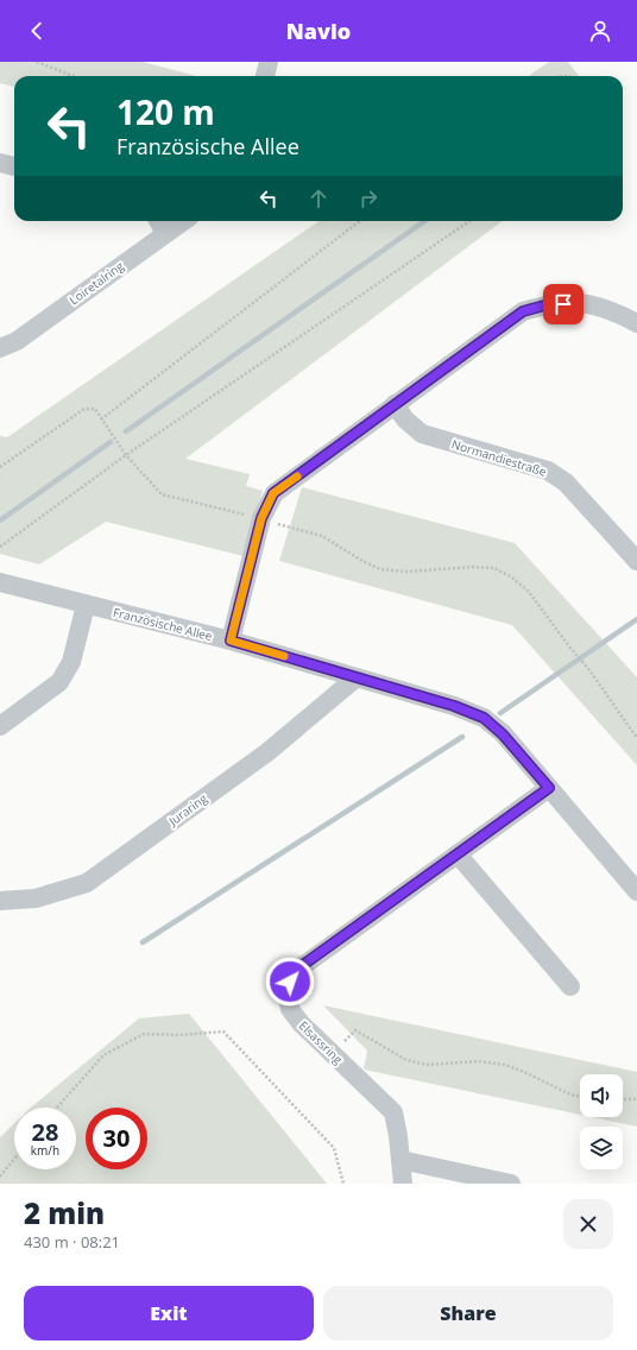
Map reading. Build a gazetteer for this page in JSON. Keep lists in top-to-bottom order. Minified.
{"streets":{"street":["Loiretalring","Normandiestraße","Französische Allee","Juraring","Elsassring"]},"crossings":[["Französische Allee","Juraring"],["Französische Allee","Elsassring"]],"page":{"header":"Navio","turn":["120 m","Französische Allee"],"speed":"28 km/h","limit":"30","heading":["2 min","430 m · 08:21"],"buttons":["Exit","Share"]}}
